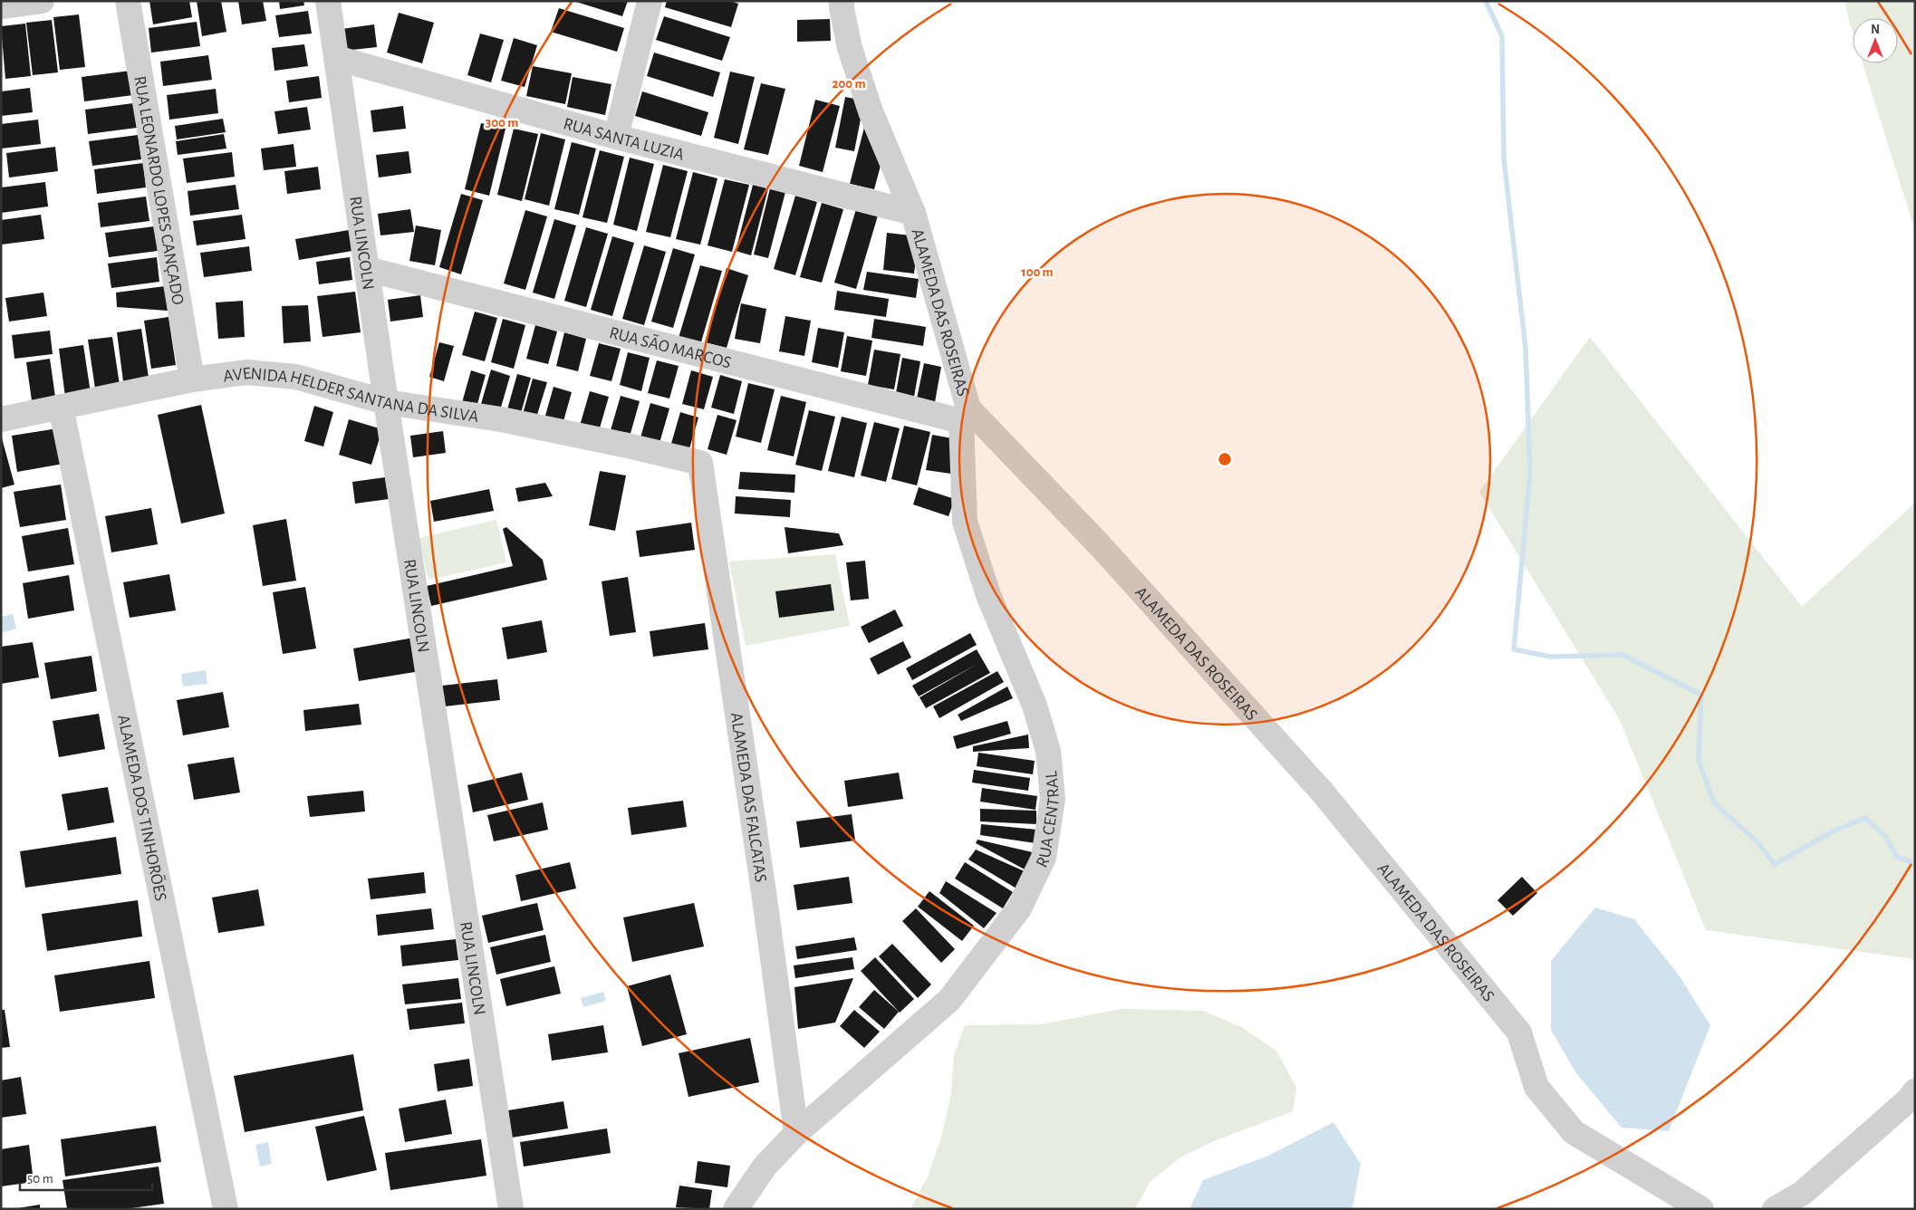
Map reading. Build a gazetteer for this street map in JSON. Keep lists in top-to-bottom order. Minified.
{"streets":{"street":["RUA SANTA LUZIA","RUA LEONARDO LOPES CANÇADO","RUA LINCOLN","ALAMEDA DAS ROSEIRAS","RUA SÃO MARCOS","AVENIDA HELDER SANTANA DA SILVA","ALAMEDA DAS FALCATAS","ALAMEDA DOS TINHORÕES","RUA CENTRAL"]},"crossings":[["RUA SANTA LUZIA","RUA LINCOLN"],["RUA SANTA LUZIA","ALAMEDA DAS ROSEIRAS"],["RUA LEONARDO LOPES CANÇADO","AVENIDA HELDER SANTANA DA SILVA"],["RUA LINCOLN","RUA SÃO MARCOS"],["RUA LINCOLN","AVENIDA HELDER SANTANA DA SILVA"],["ALAMEDA DAS ROSEIRAS","RUA SÃO MARCOS"],["ALAMEDA DAS ROSEIRAS","RUA CENTRAL"],["RUA SÃO MARCOS","RUA CENTRAL"],["AVENIDA HELDER SANTANA DA SILVA","ALAMEDA DAS FALCATAS"],["AVENIDA HELDER SANTANA DA SILVA","ALAMEDA DOS TINHORÕES"],["ALAMEDA DAS FALCATAS","RUA CENTRAL"]],"scale_bar":"50 m","north":"top","rings":["200 m","300 m","100 m"]}
